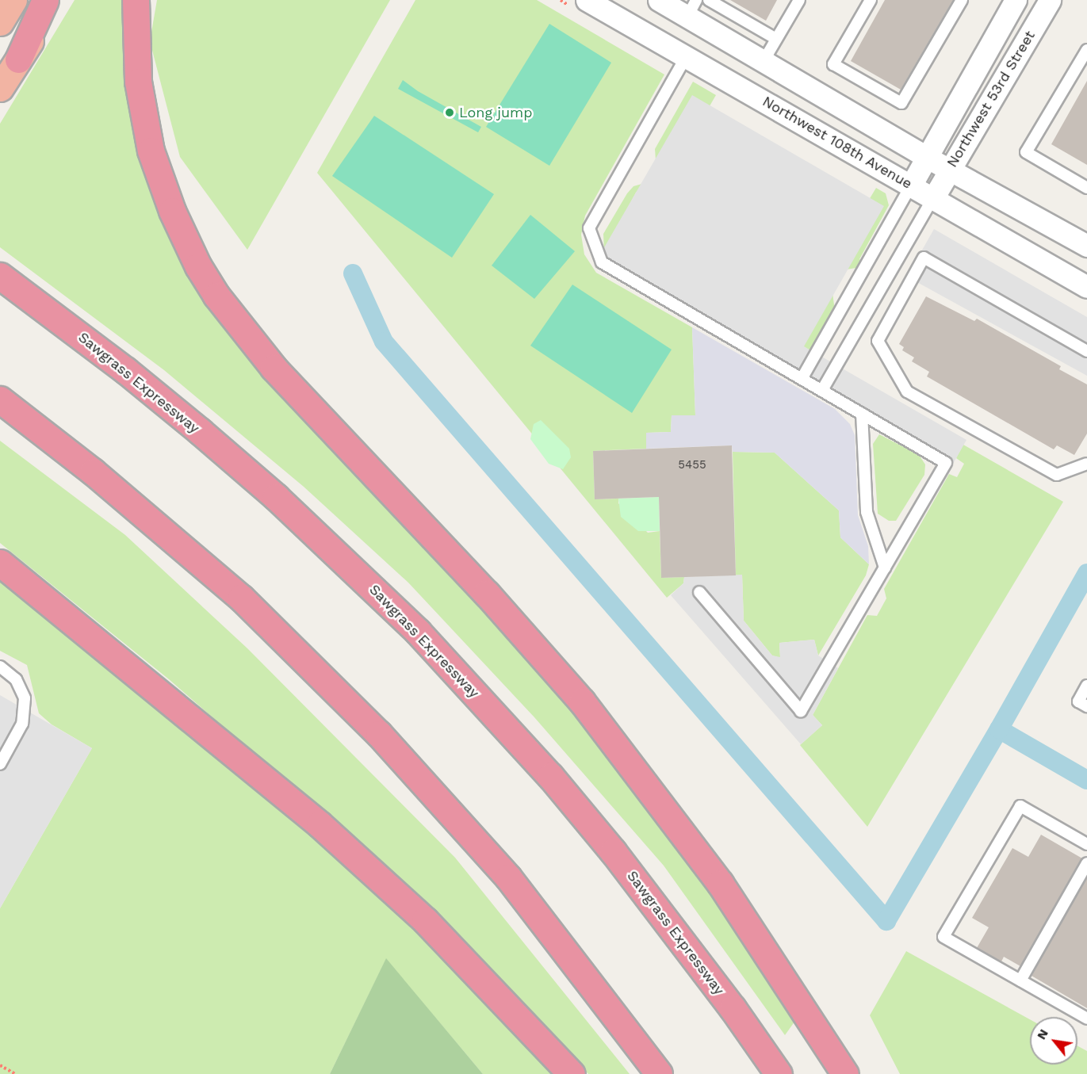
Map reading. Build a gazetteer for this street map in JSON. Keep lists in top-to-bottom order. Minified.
{"streets":{"highway":["Sawgrass Expressway"],"street":["Northwest 53rd Street","Northwest 108th Avenue"]},"crossings":[["Northwest 53rd Street","Northwest 108th Avenue"]],"places":["Long jump"],"house_numbers":["5455"],"north":"top left"}
